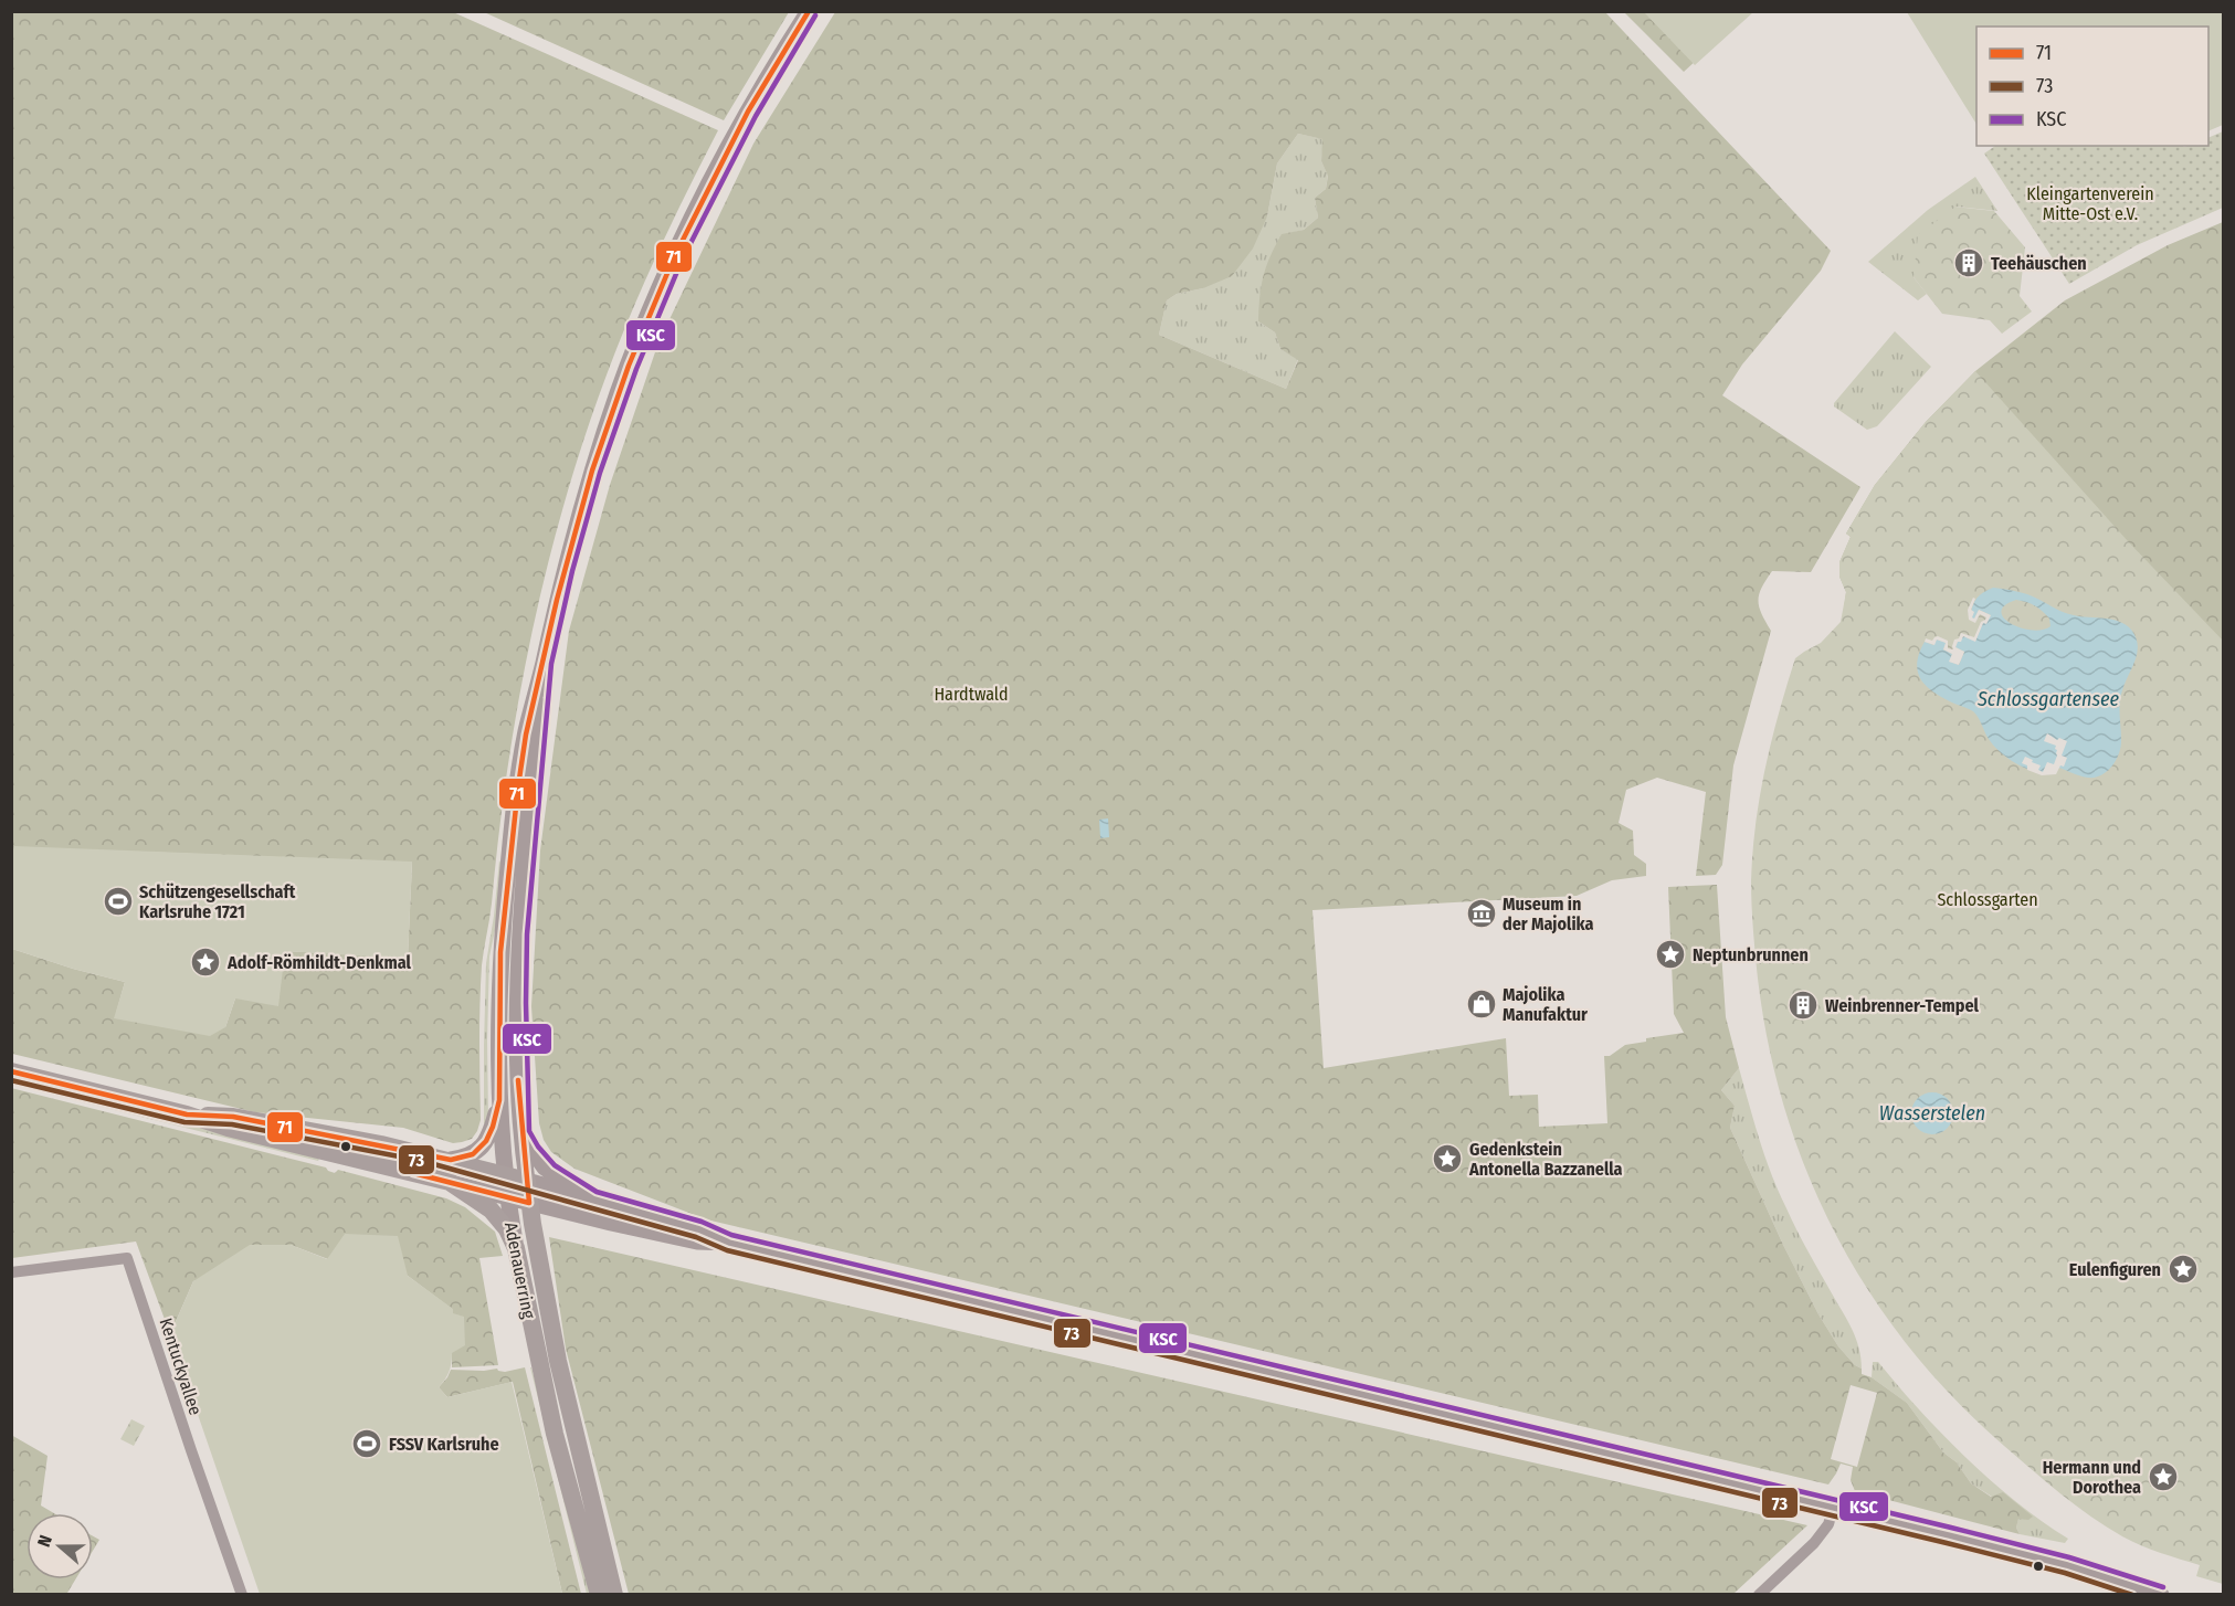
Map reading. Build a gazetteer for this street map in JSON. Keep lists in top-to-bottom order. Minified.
{"streets":{"main road":["Adenauerring"],"street":["Kentuckyallee"]},"water":["Schlossgartensee","Wasserstelen"],"parks":["Kleingartenverein Mitte-Ost e.V.","Hardtwald","Schlossgarten"],"places":{"building":["Teehäuschen","Weinbrenner-Tempel"],"sports":["Schützengesellschaft Karlsruhe 1721","FSSV Karlsruhe"],"museum":["Museum in der Majolika"],"place":["Neptunbrunnen","Adolf-Römhildt-Denkmal","Gedenkstein Antonella Bazzanella","Eulenfiguren","Hermann und Dorothea"],"shop":["Majolika Manufaktur"]},"lines":["transit line 71","transit line KSC","transit line 73"],"legend":["71","73","KSC"],"north":"left"}
